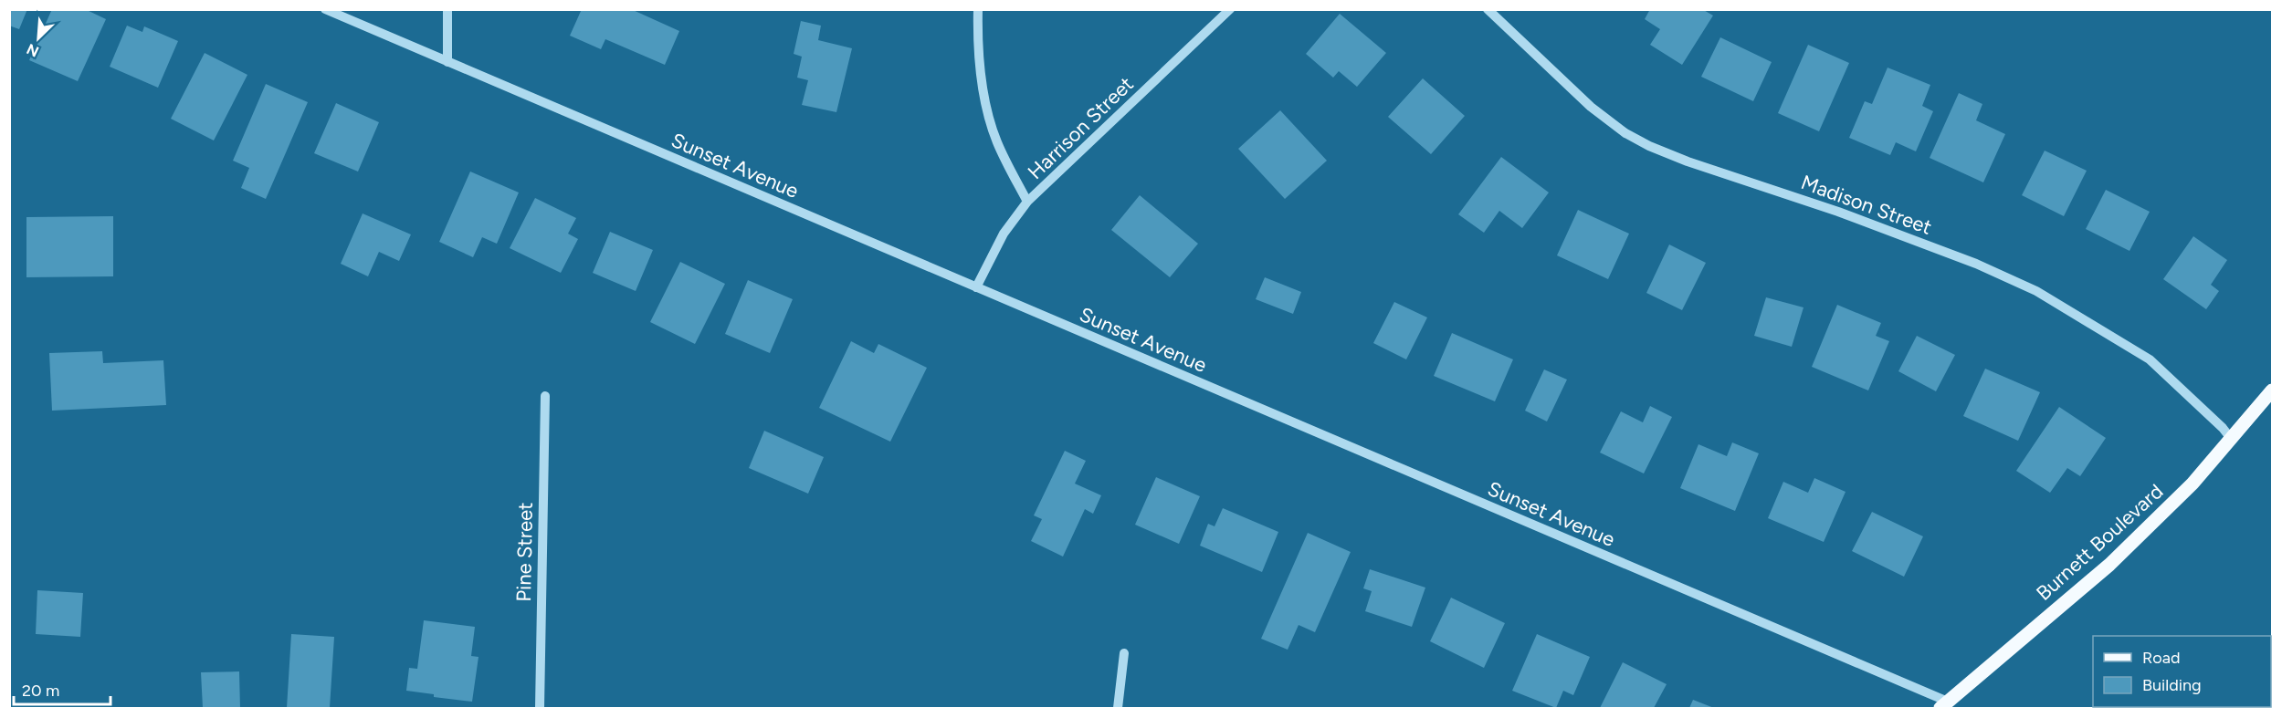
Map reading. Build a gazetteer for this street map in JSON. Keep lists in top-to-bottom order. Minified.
{"streets":{"main road":["Burnett Boulevard"],"street":["Harrison Street","Sunset Avenue","Madison Street","Pine Street"]},"crossings":[["Harrison Street","Sunset Avenue"],["Sunset Avenue","Burnett Boulevard"],["Madison Street","Burnett Boulevard"]],"legend":["Road","Building"],"scale_bar":"20 m","north":"bottom left"}
